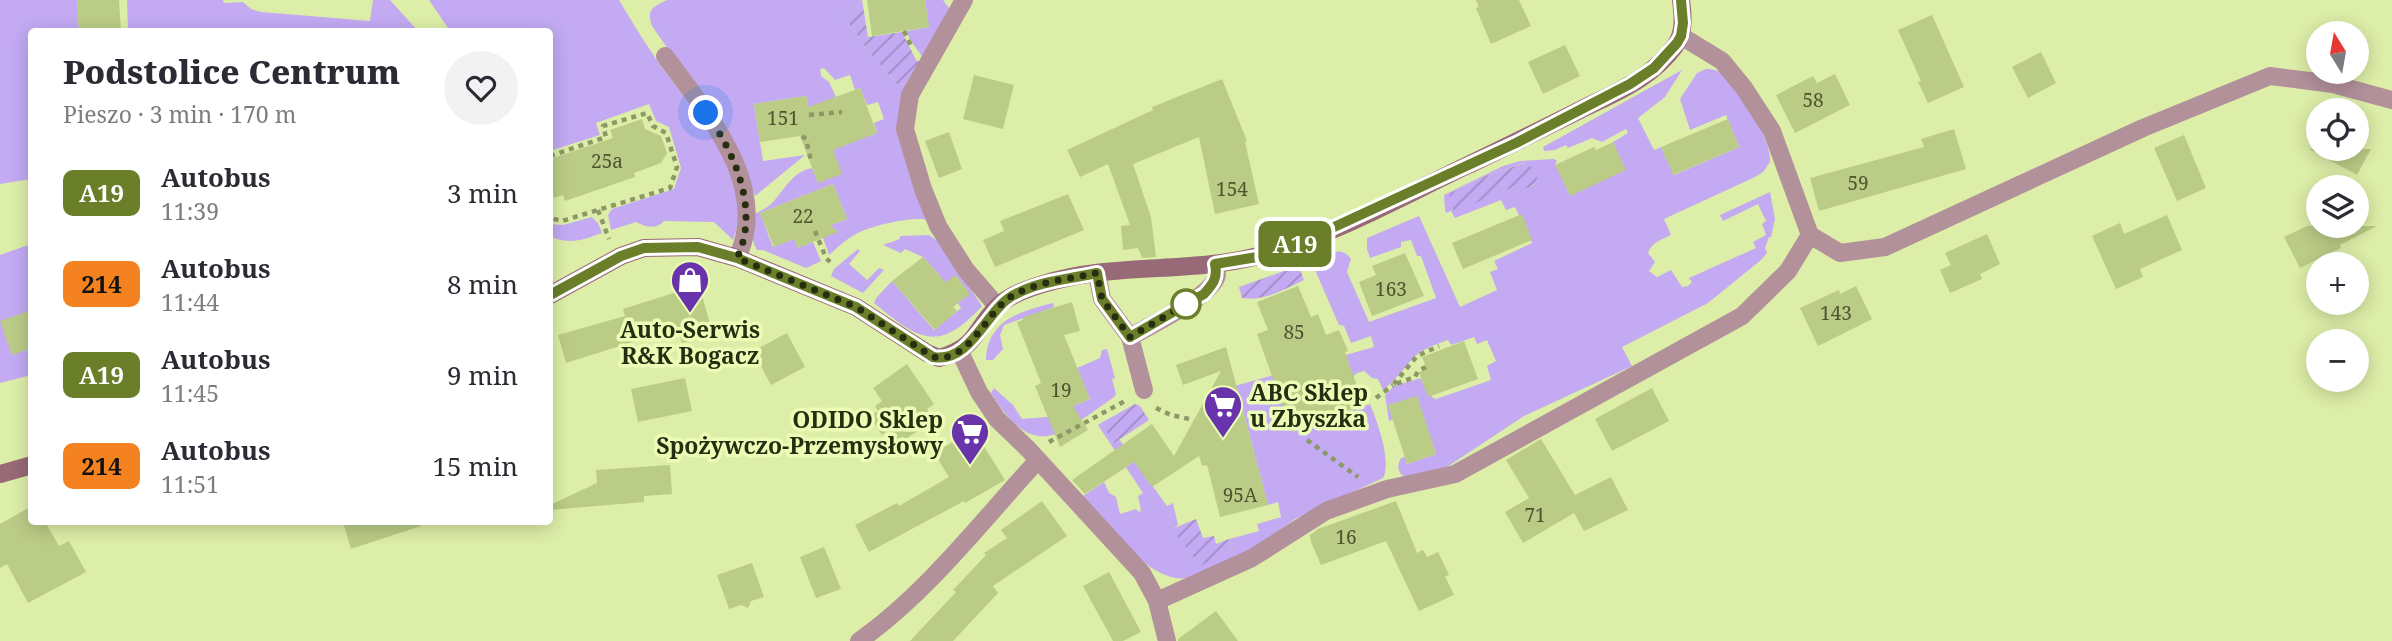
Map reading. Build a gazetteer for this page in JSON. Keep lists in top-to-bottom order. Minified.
{"places":{"shop":["Auto-Serwis R&K Bogacz"],"supermarket":["ABC Sklep u Zbyszka","ODIDO Sklep Spożywczo-Przemysłowy"]},"lines":["bus line A19"],"house_numbers":["58","151","25a","59","154","22","163","143","85","19","95A","71","16"],"north":"top","page":{"on_map":"A19","map_buttons":["+","−"],"heading":["Podstolice Centrum","Pieszo · 3 min · 170 m"],"list":[{"mark":"A19","name":"Autobus","note":"11:39","value":"3 min"},{"mark":"214","name":"Autobus","note":"11:44","value":"8 min"},{"mark":"A19","name":"Autobus","note":"11:45","value":"9 min"},{"mark":"214","name":"Autobus","note":"11:51","value":"15 min"}]}}
